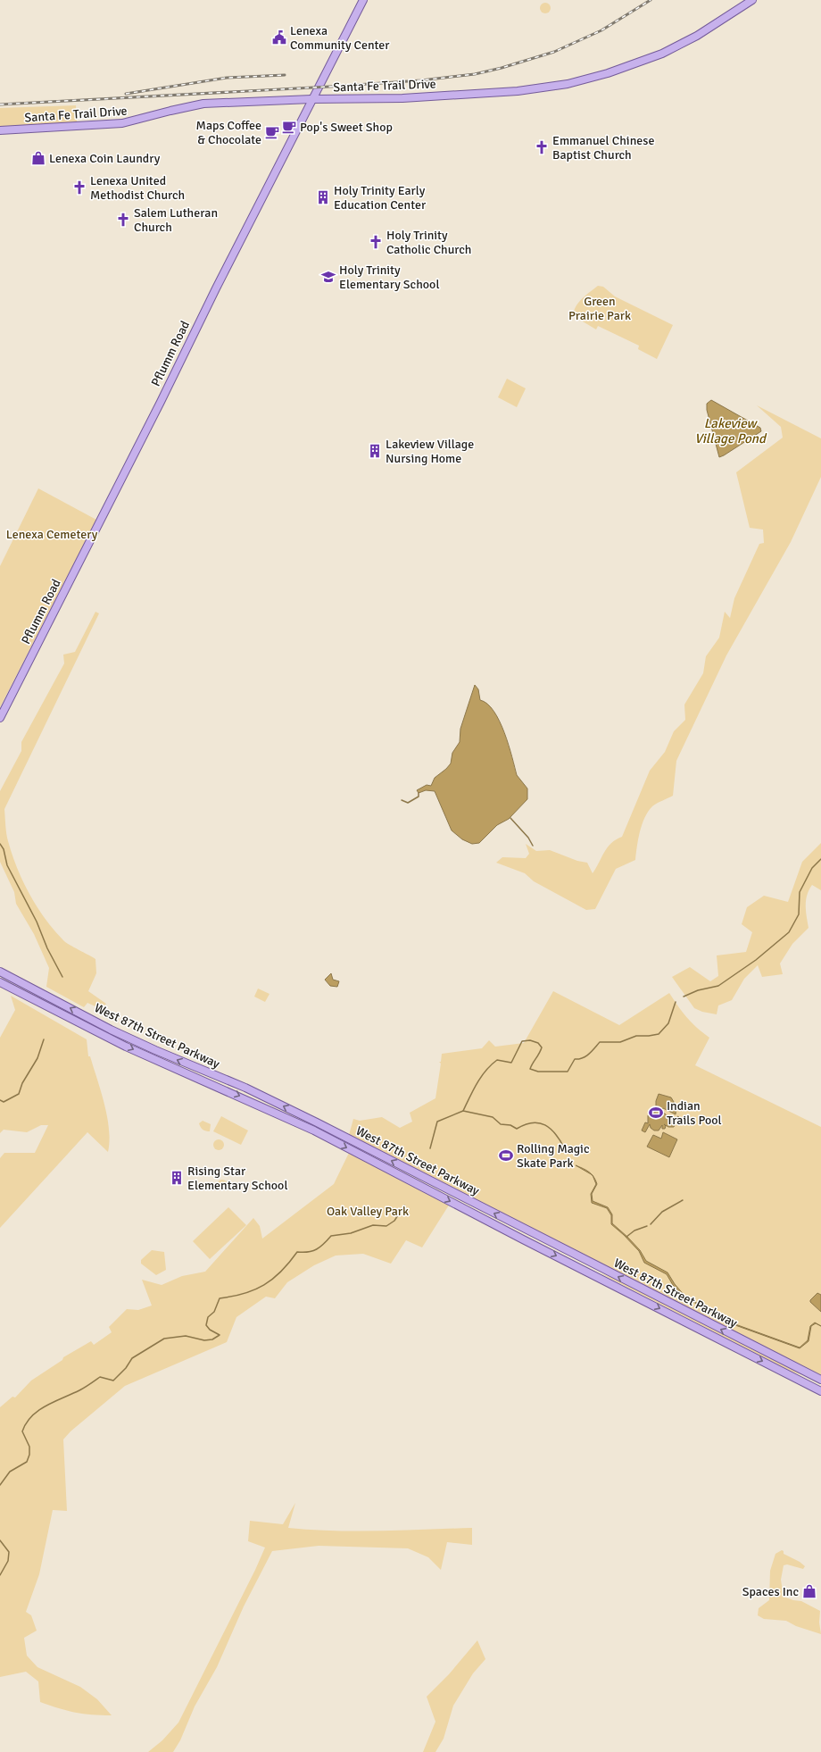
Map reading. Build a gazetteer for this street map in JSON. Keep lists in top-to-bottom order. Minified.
{"streets":{"main road":["Santa Fe Trail Drive","Pflumm Road","West 87th Street Parkway"]},"crossings":[["Santa Fe Trail Drive","Pflumm Road"]],"water":["Lakeview Village Pond"],"parks":["Green Prairie Park","Lenexa Cemetery","Oak Valley Park"],"places":{"public building":["Lenexa Community Center"],"cafe":["Pop's Sweet Shop","Maps Coffee & Chocolate"],"church":["Emmanuel Chinese Baptist Church","Lenexa United Methodist Church","Salem Lutheran Church","Holy Trinity Catholic Church"],"shop":["Lenexa Coin Laundry","Spaces Inc"],"building":["Holy Trinity Early Education Center","Lakeview Village Nursing Home","Rising Star Elementary School"],"school or university":["Holy Trinity Elementary School"],"sports":["Indian Trails Pool","Rolling Magic Skate Park"]}}
